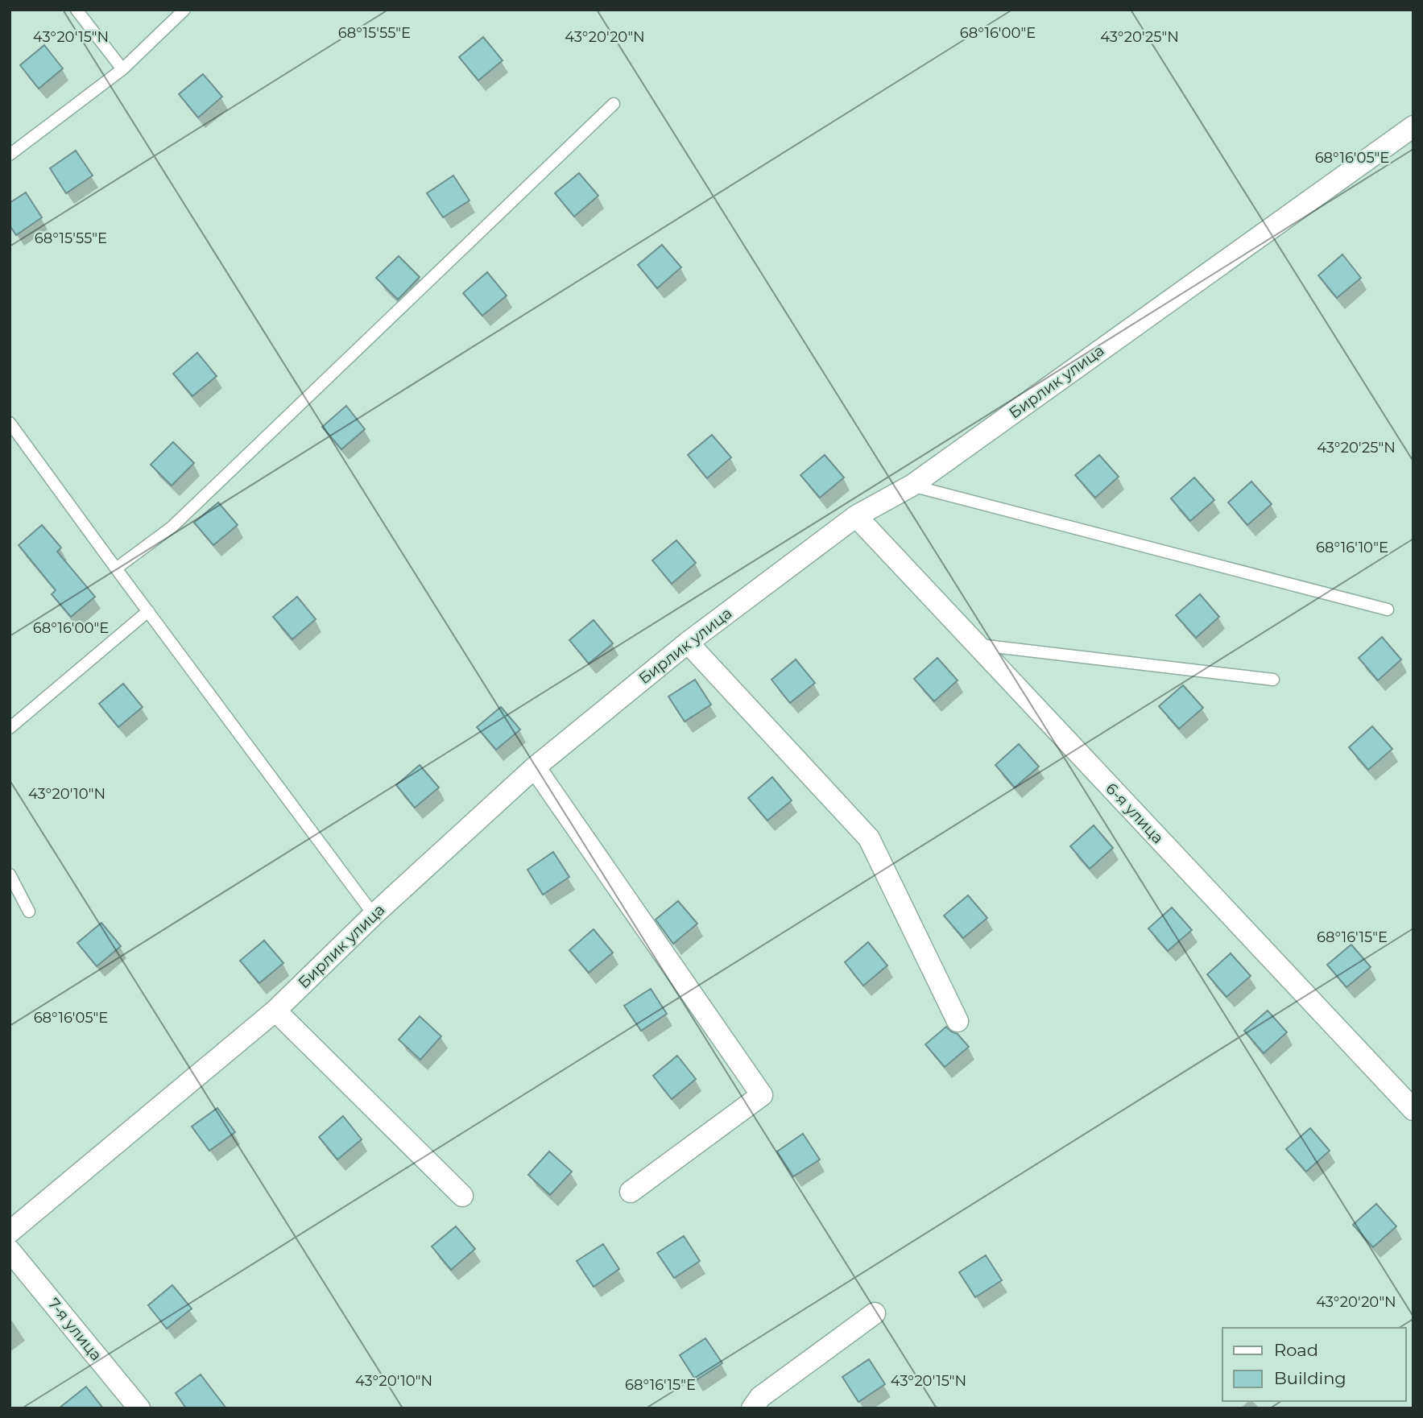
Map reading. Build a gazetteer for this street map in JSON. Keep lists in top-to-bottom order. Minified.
{"streets":{"street":["Бирлик улица","6-я улица","7-я улица"]},"crossings":[["Бирлик улица","6-я улица"]],"legend":["Road","Building"],"coordinates":["68°16'00\"E","68°15'55\"E","43°20'15\"N","43°20'20\"N","43°20'25\"N","68°16'05\"E","68°16'10\"E","43°20'10\"N","68°16'15\"E"]}
